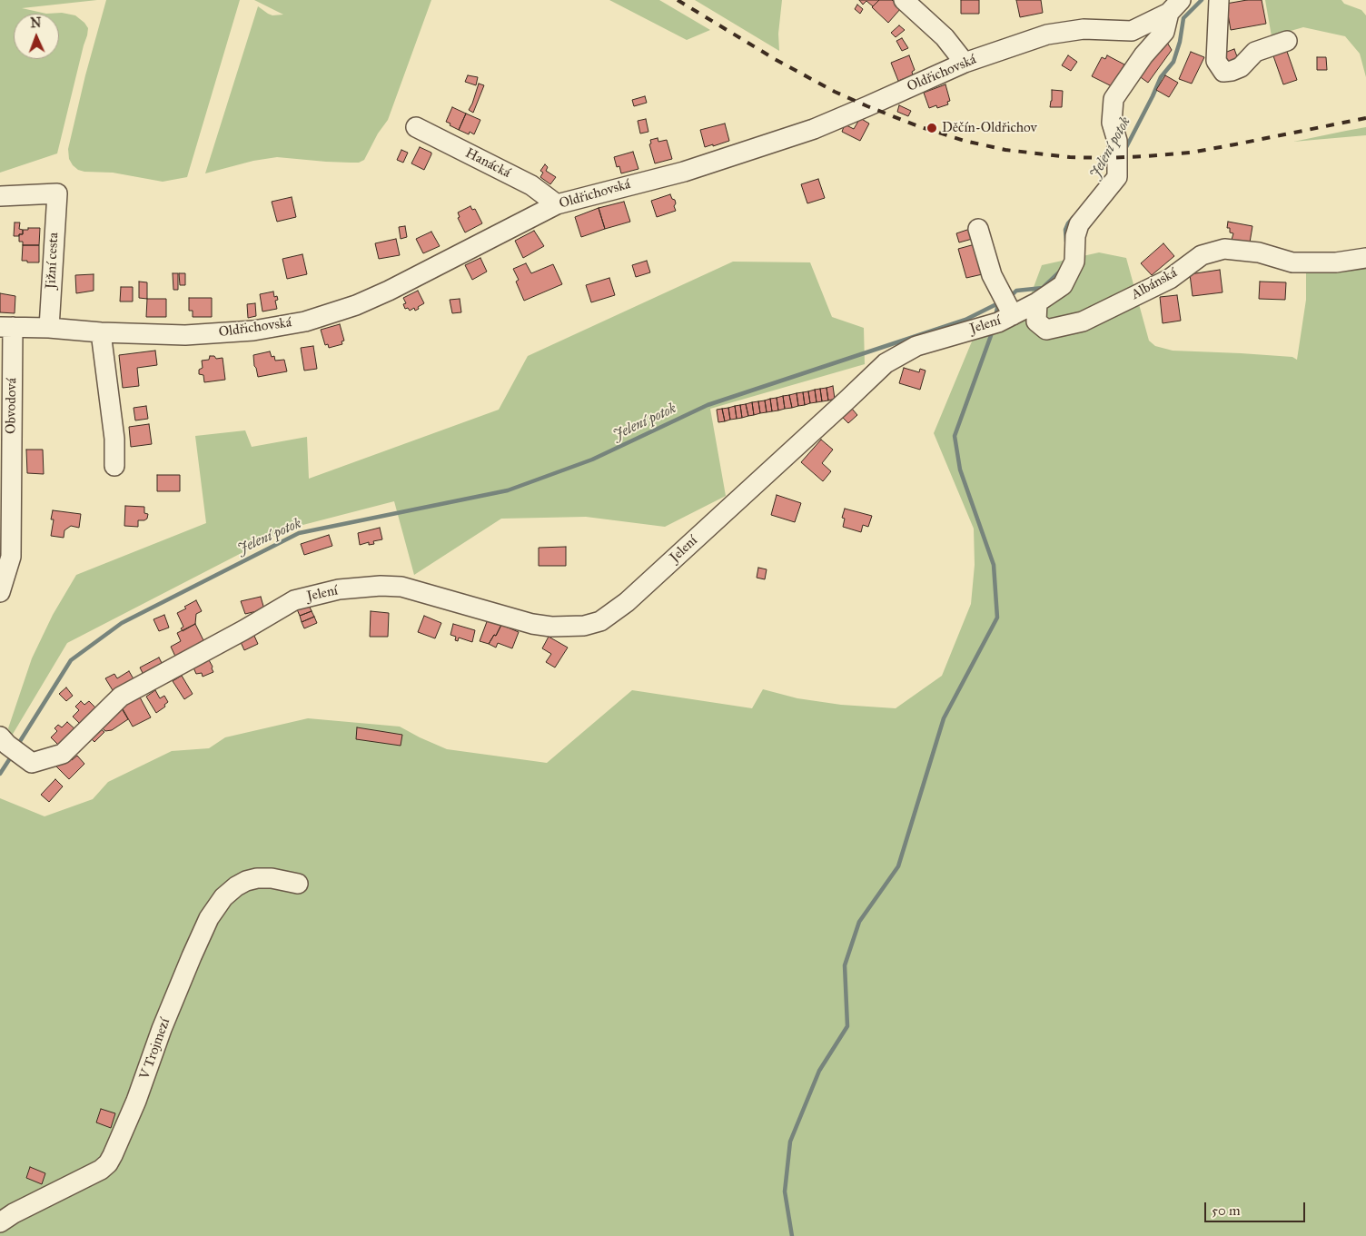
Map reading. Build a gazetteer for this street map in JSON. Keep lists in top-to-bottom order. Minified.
{"streets":{"street":["Oldřichovská","Hanácká","Jižní cesta","Albánská","Jelení","Obvodová","V Trojmezí"]},"crossings":[["Oldřichovská","Hanácká"],["Oldřichovská","Jižní cesta"],["Oldřichovská","Jelení"],["Oldřichovská","Obvodová"],["Albánská","Jelení"]],"water":["Jelení potok"],"places":["Děčín-Oldřichov"],"scale_bar":"50 m","north":"top"}
